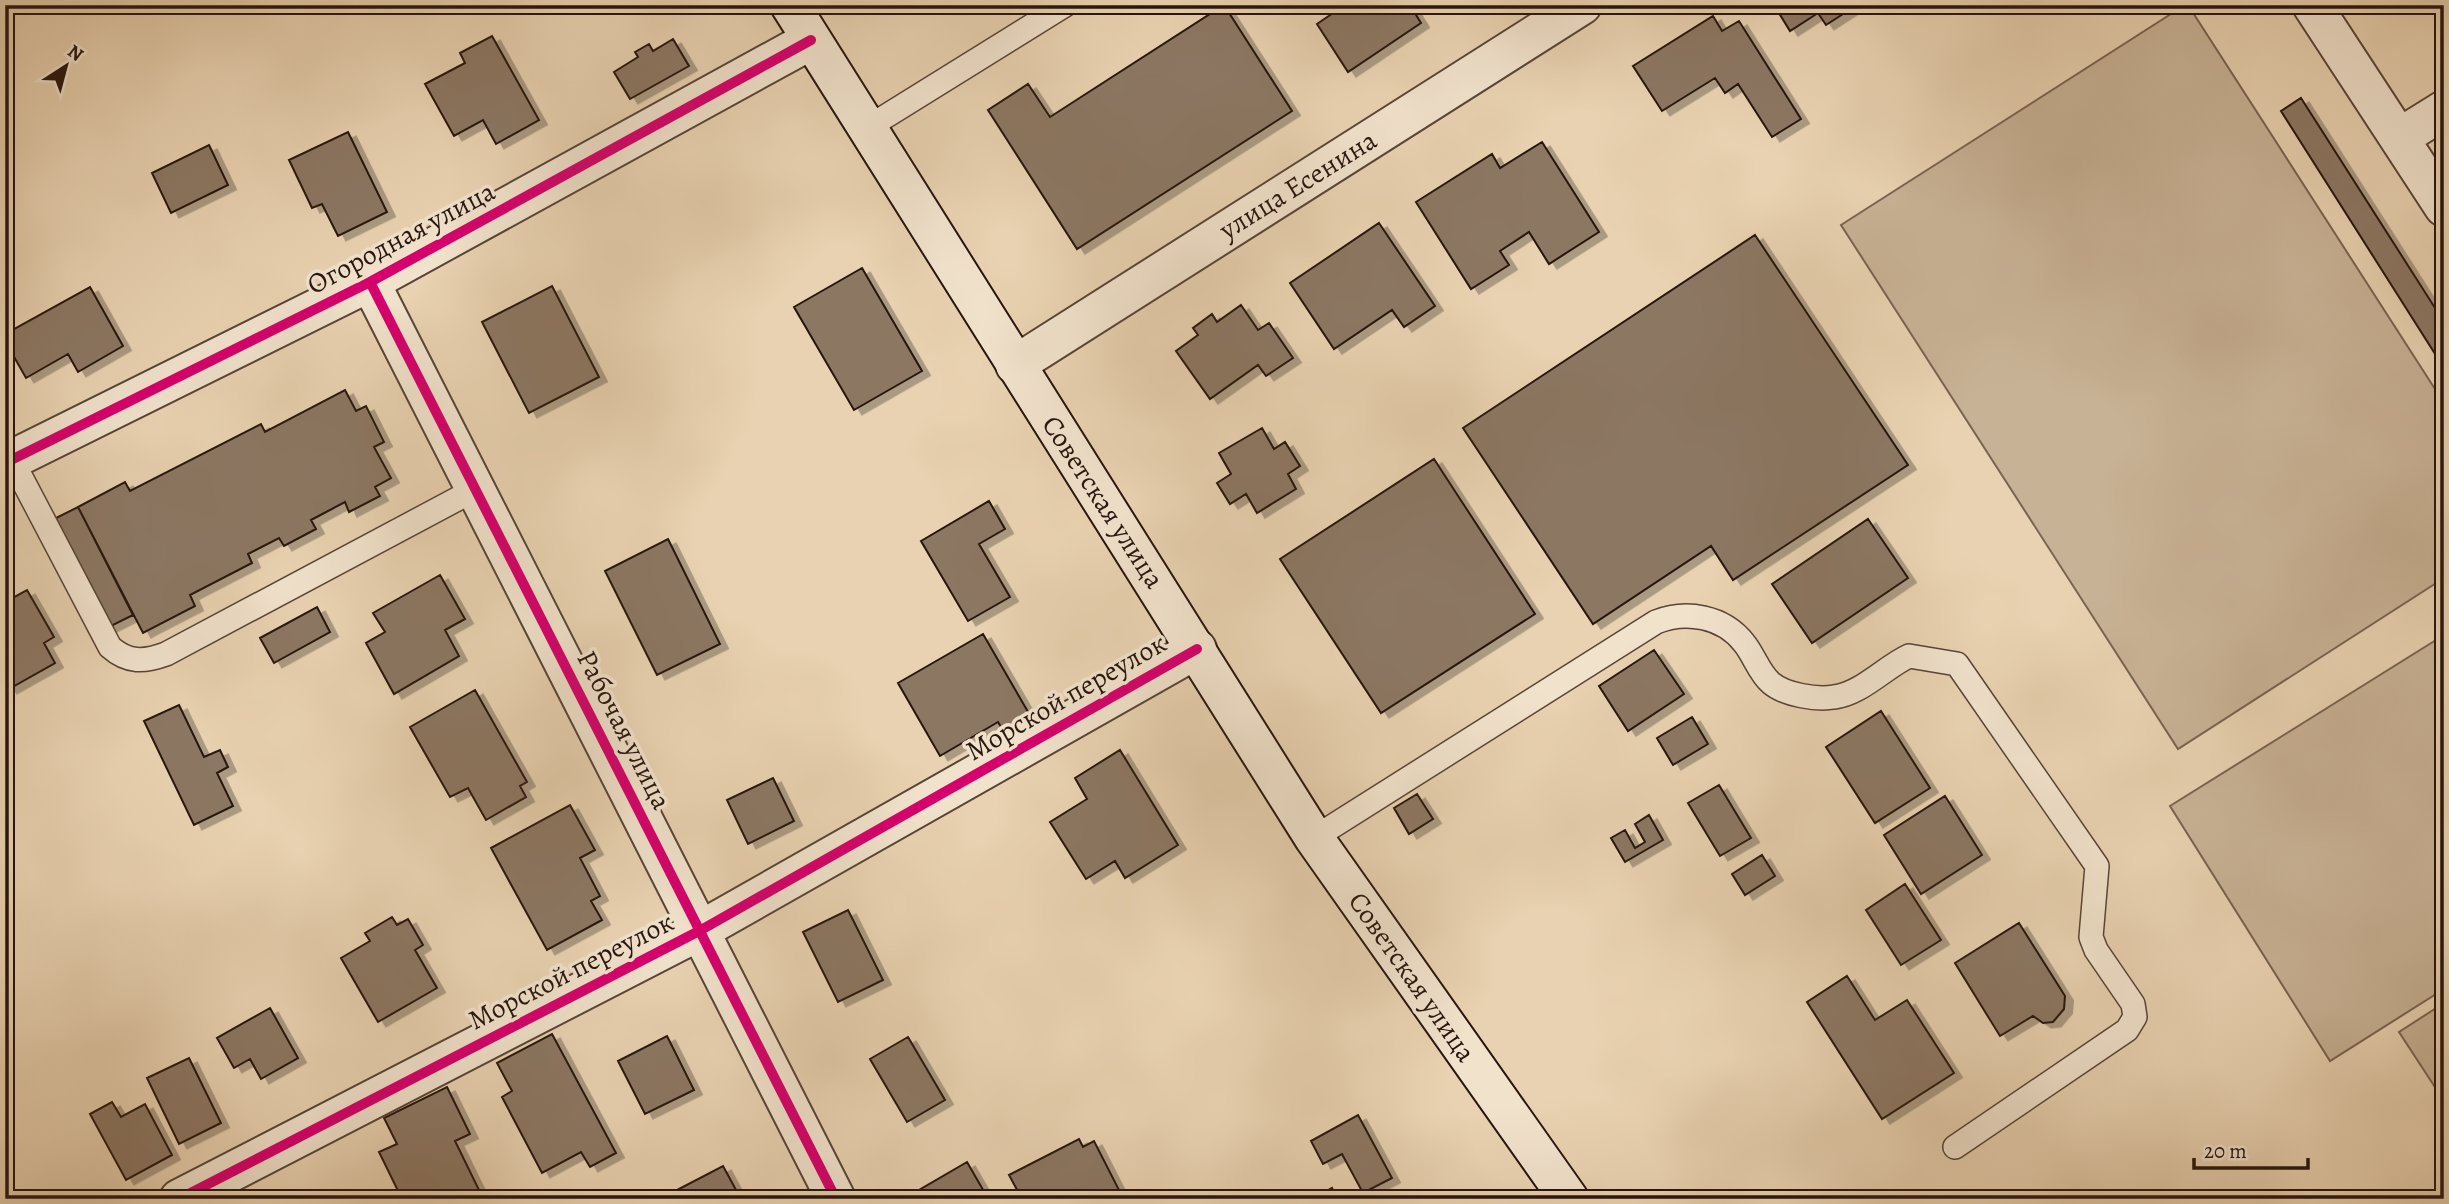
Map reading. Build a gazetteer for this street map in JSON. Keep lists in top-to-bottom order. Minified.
{"streets":{"street":["улица Есенина","Огородная улица","Советская улица","Морской переулок","Рабочая улица"]},"crossings":[["улица Есенина","Советская улица"],["Огородная улица","Советская улица"],["Огородная улица","Рабочая улица"],["Советская улица","Морской переулок"],["Морской переулок","Рабочая улица"]],"scale_bar":"20 m","north":"top right"}
